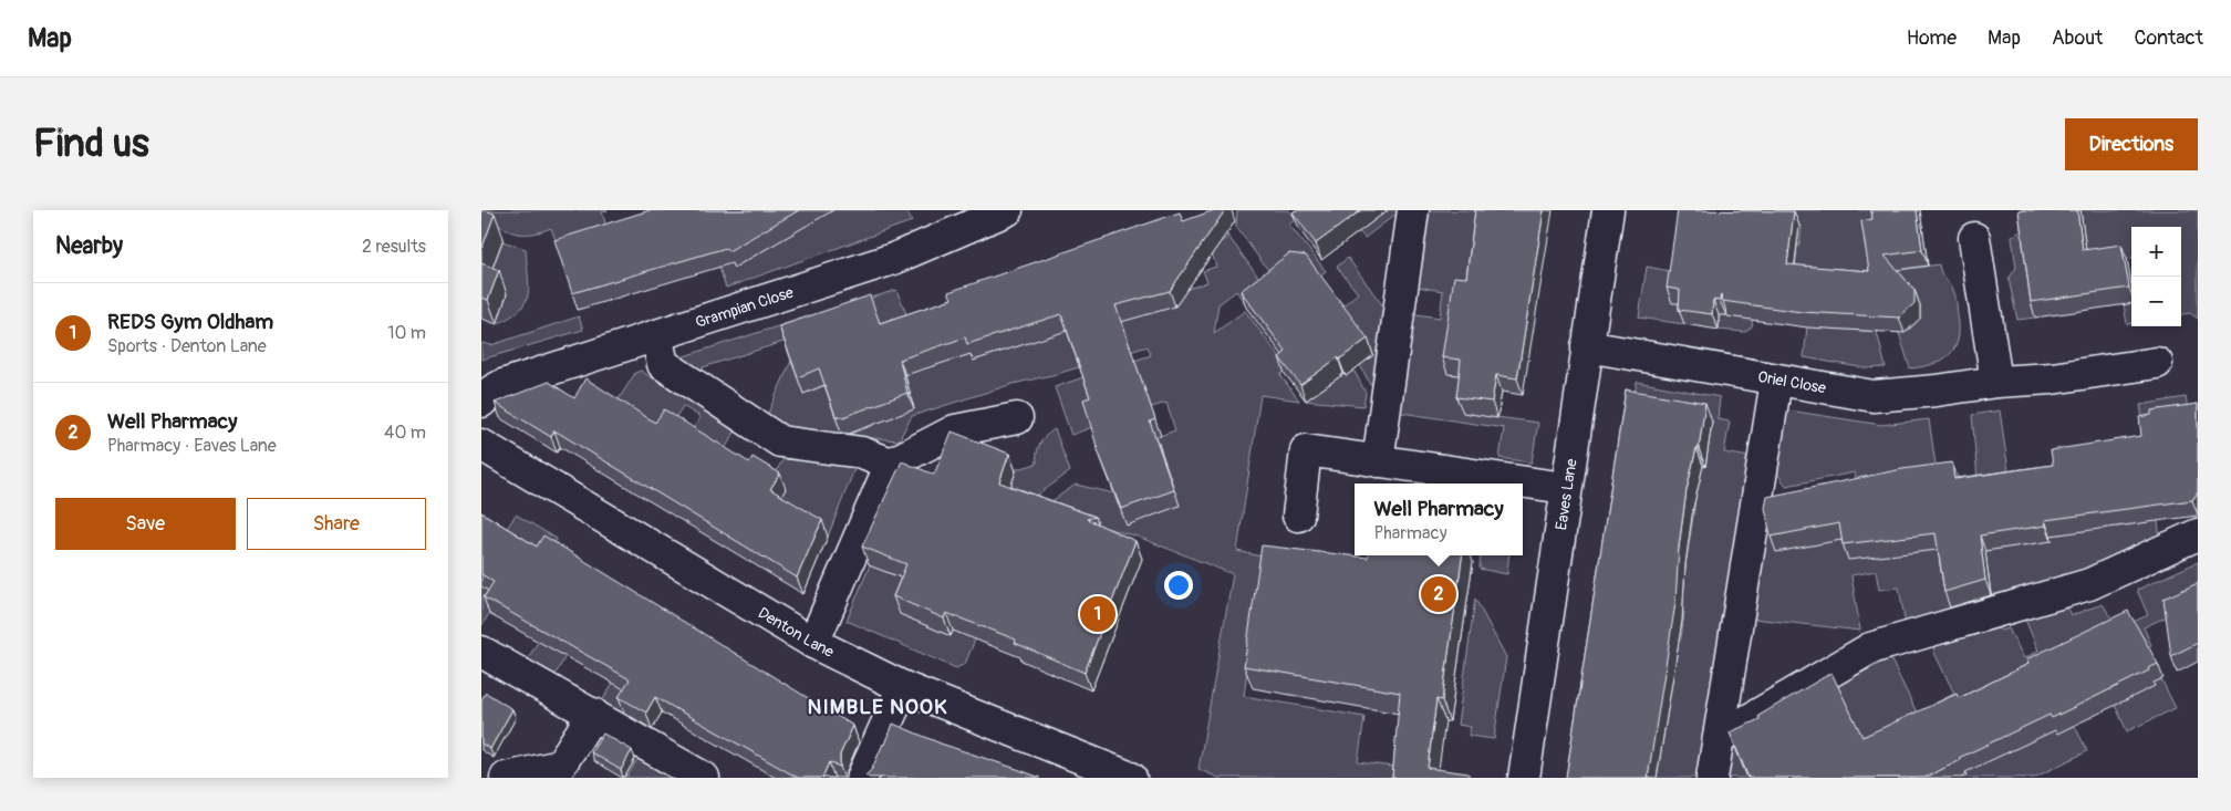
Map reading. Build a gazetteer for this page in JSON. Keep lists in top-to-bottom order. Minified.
{"streets":{"street":["Grampian Close","Oriel Close","Eaves Lane","Denton Lane"]},"crossings":[["Oriel Close","Eaves Lane"]],"districts":["NIMBLE NOOK"],"page":{"header":"Map","nav":["Home","Map","About","Contact"],"buttons":["Directions",["Save","Share"]],"title":"Find us","heading":["Nearby","2 results"],"map_buttons":["+","−"],"list":[{"mark":"1","name":"REDS Gym Oldham","note":"Sports · Denton Lane","value":"10 m"},{"mark":"2","name":"Well Pharmacy","note":"Pharmacy · Eaves Lane","value":"40 m"}],"popup":["Well Pharmacy","Pharmacy"],"pins":["2","1"]}}
